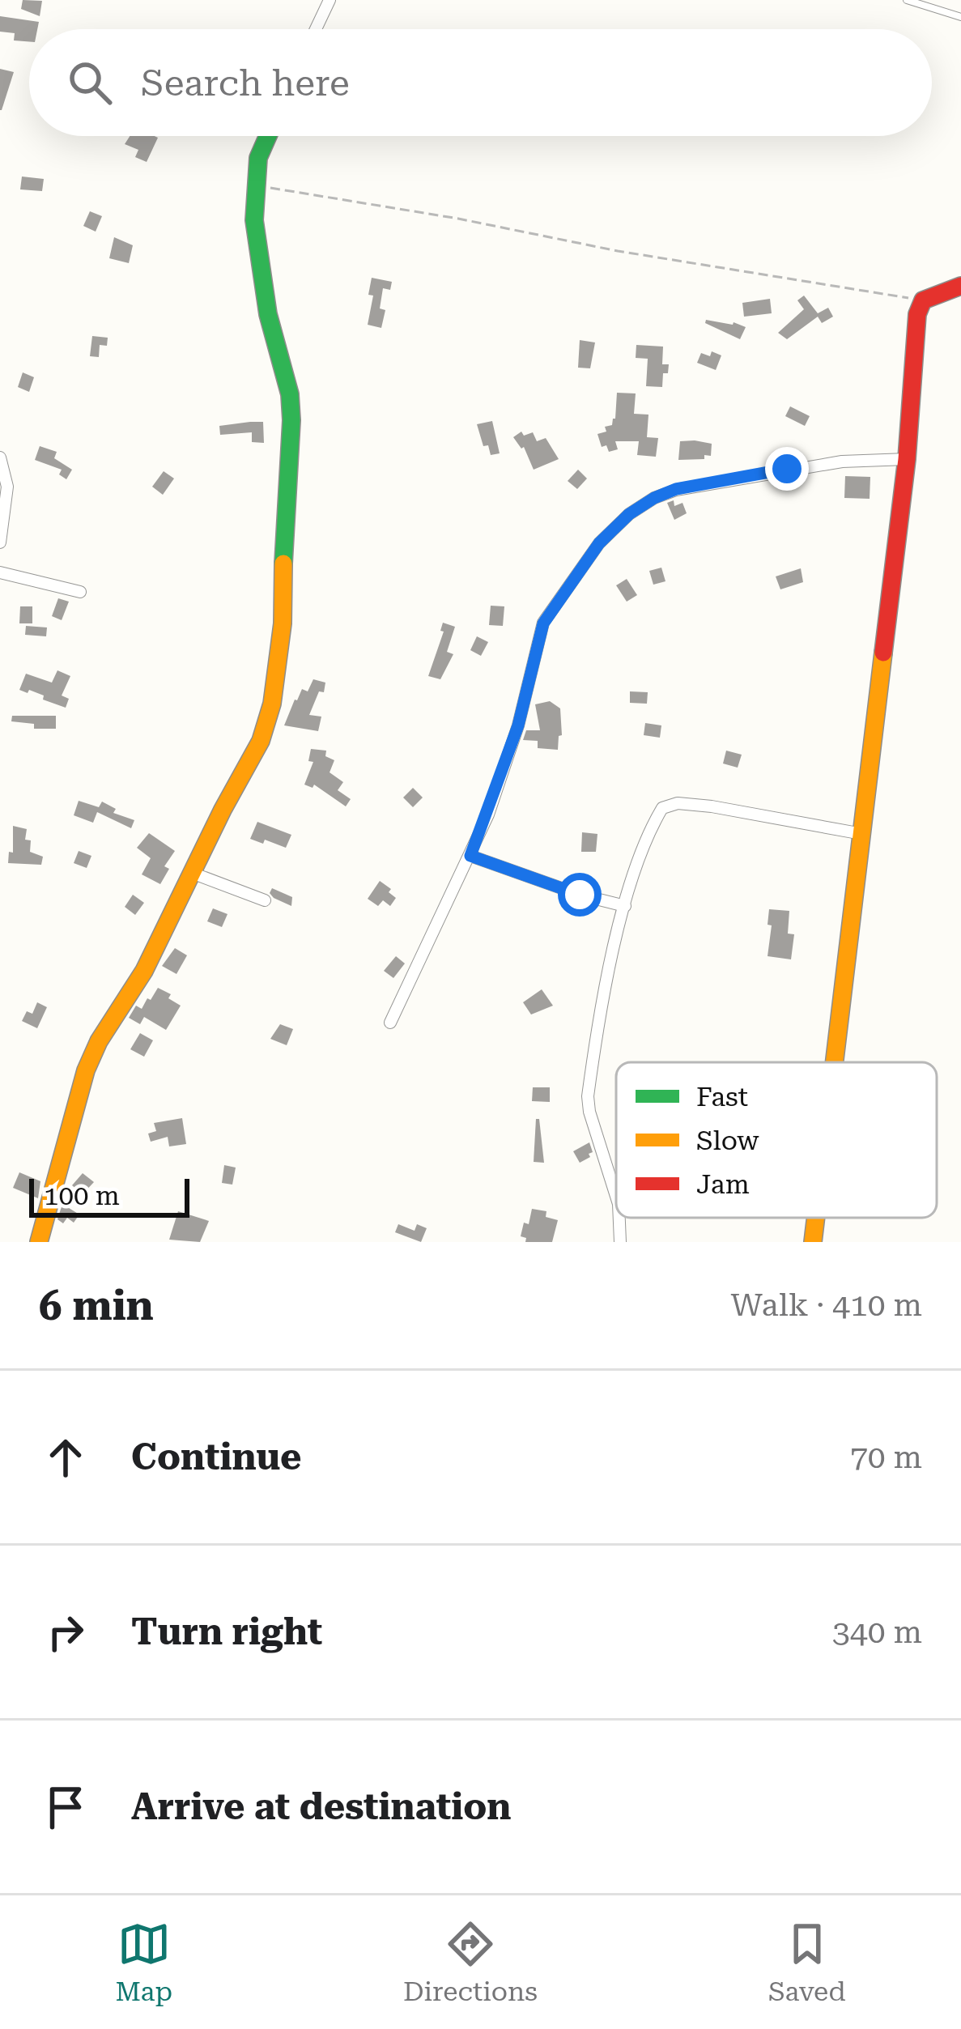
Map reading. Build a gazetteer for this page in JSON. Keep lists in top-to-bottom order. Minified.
{"legend":["Fast","Slow","Jam"],"scale_bar":"100 m","page":{"search":"Search here","scale":"100 m","heading":["6 min","Walk · 410 m"],"list":[["Continue","70 m"],["Turn right","340 m"],"Arrive at destination"],"nav":["Map","Directions","Saved"]}}
